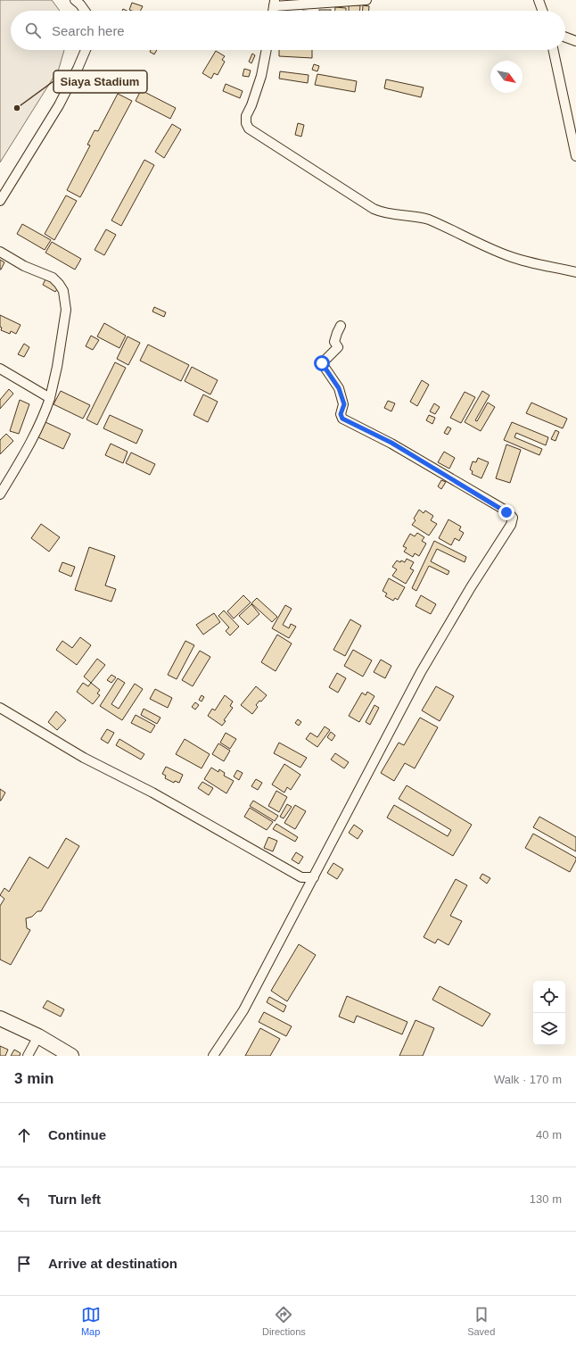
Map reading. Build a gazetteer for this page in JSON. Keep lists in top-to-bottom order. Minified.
{"places":["Siaya Stadium"],"north":"bottom right","page":{"search":"Search here","heading":["3 min","Walk · 170 m"],"list":[["Continue","40 m"],["Turn left","130 m"],"Arrive at destination"],"nav":["Map","Directions","Saved"]}}
